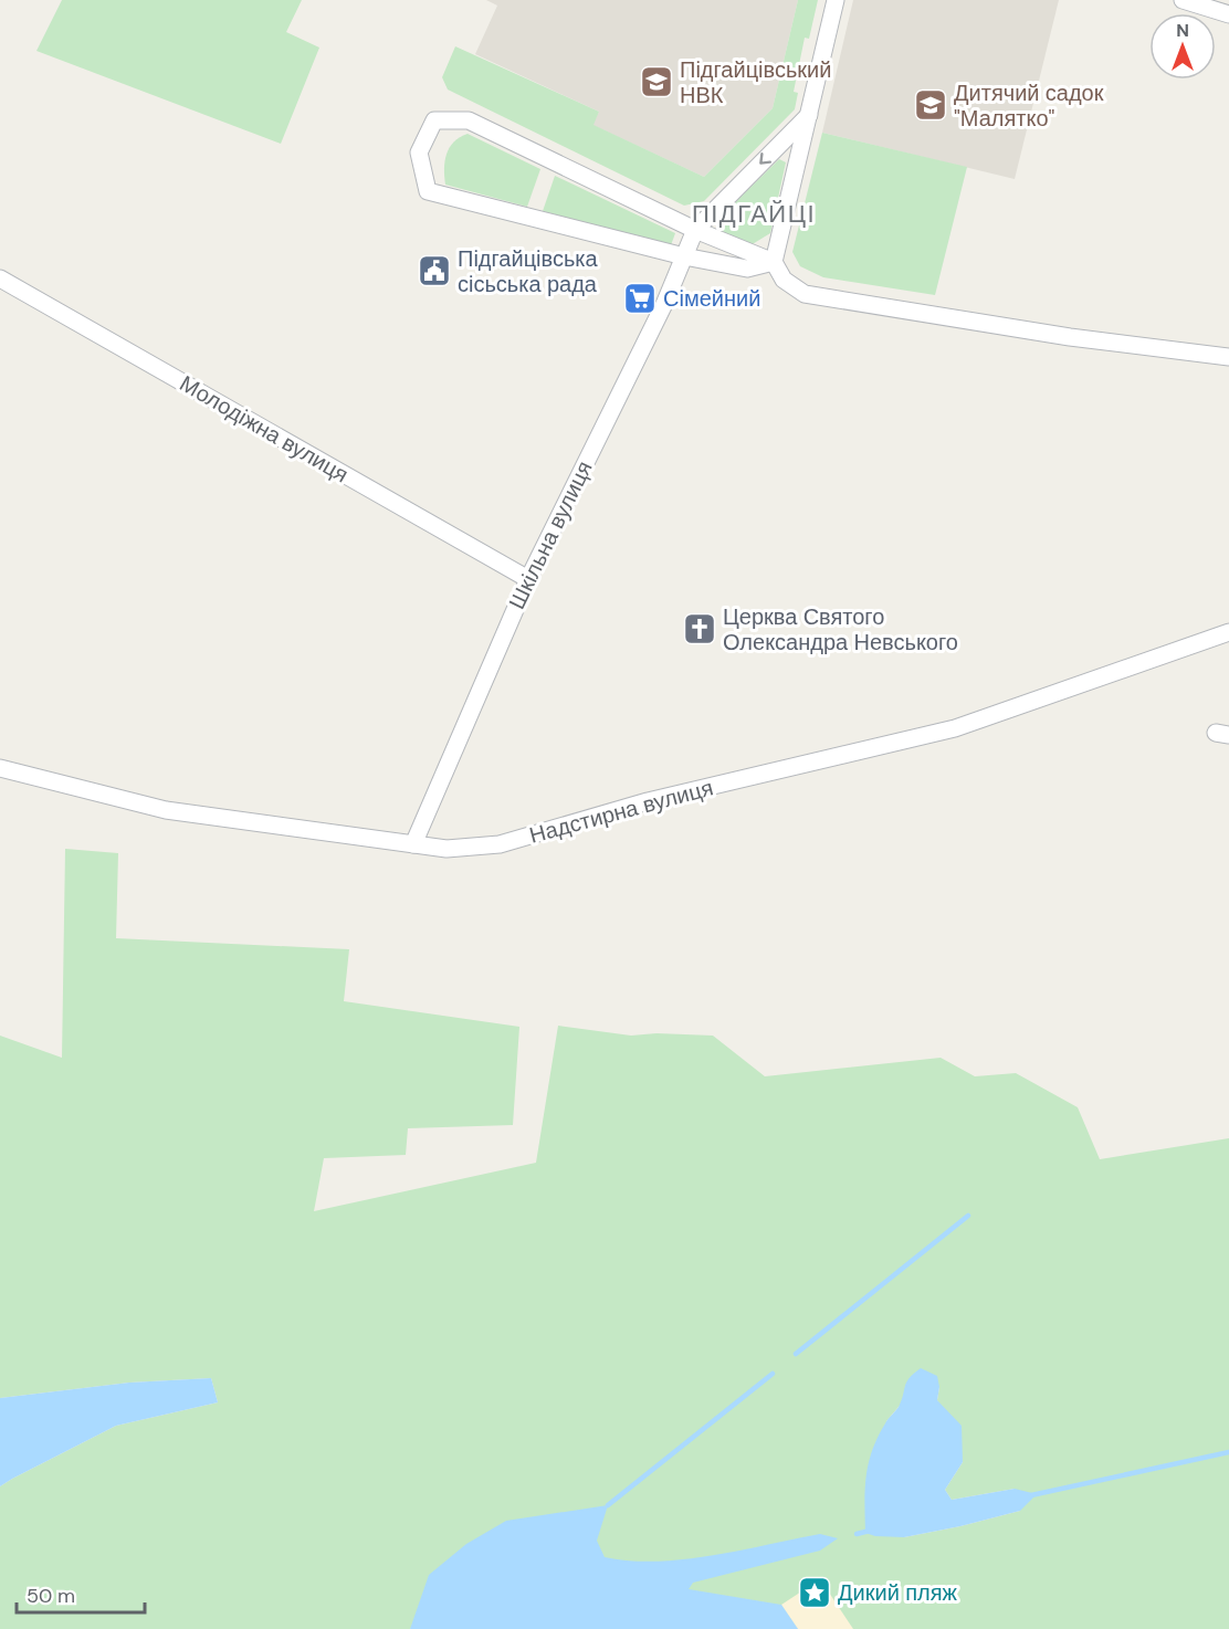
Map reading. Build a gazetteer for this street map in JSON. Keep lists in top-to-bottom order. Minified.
{"streets":{"street":["Молодіжна вулиця","Шкільна вулиця","Надстирна вулиця"]},"crossings":[["Молодіжна вулиця","Шкільна вулиця"],["Шкільна вулиця","Надстирна вулиця"]],"districts":["ПІДГАЙЦІ"],"places":{"school or university":["Підгайцівський НВК","Дитячий садок \"Малятко\""],"public building":["Підгайцівська сісьська рада"],"supermarket":["Сімейний"],"church":["Церква Святого Олександра Невського"],"place":["Дикий пляж"]},"scale_bar":"50 m","north":"top"}
